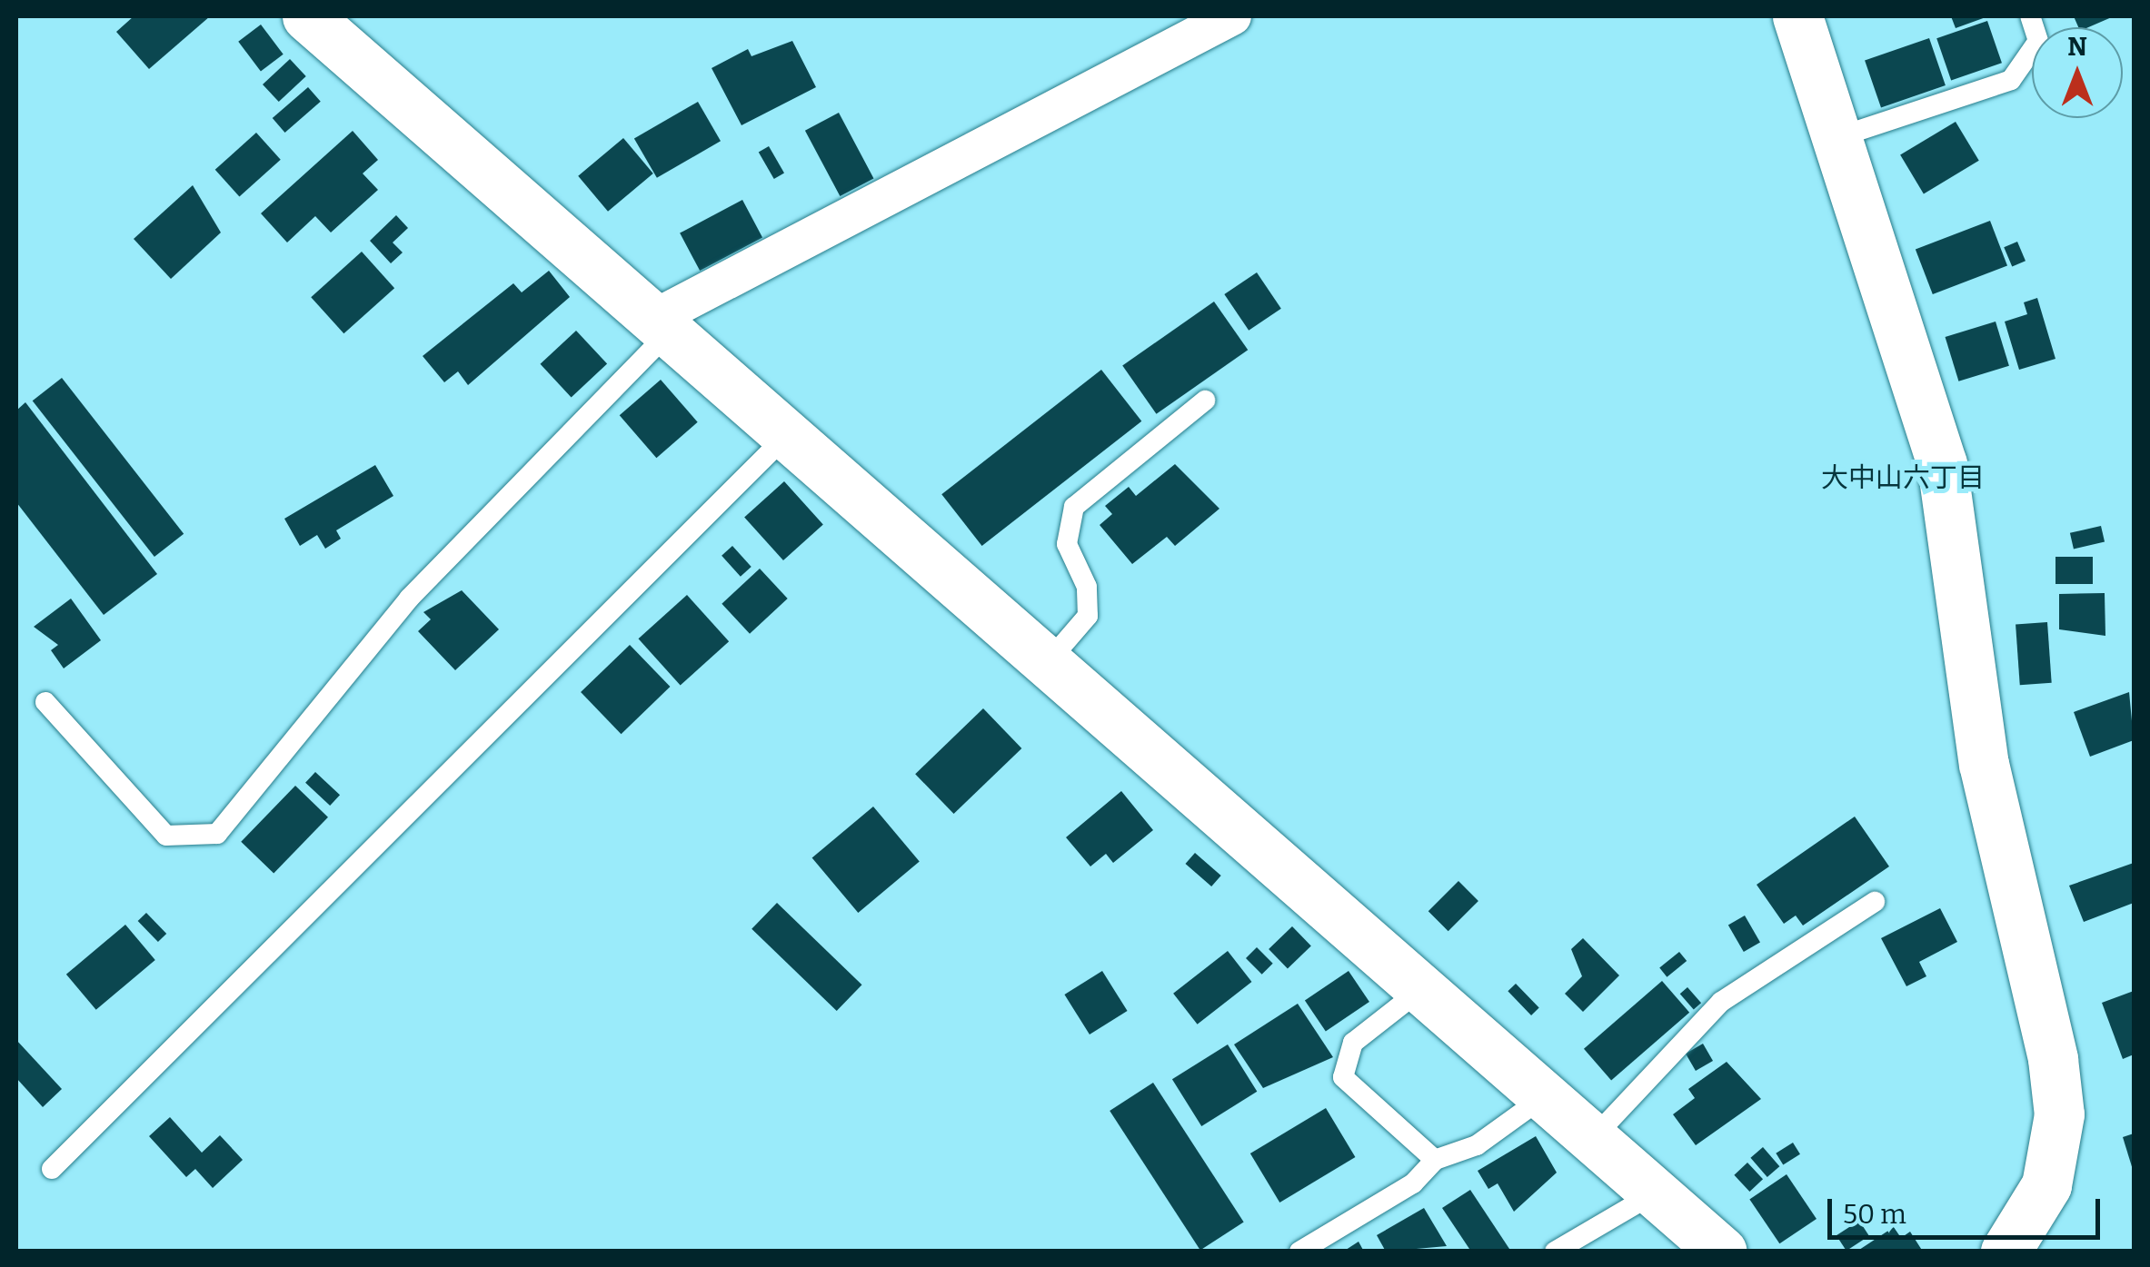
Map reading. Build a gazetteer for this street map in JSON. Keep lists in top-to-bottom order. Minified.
{"districts":["大中山六丁目"],"scale_bar":"50 m","north":"top"}
